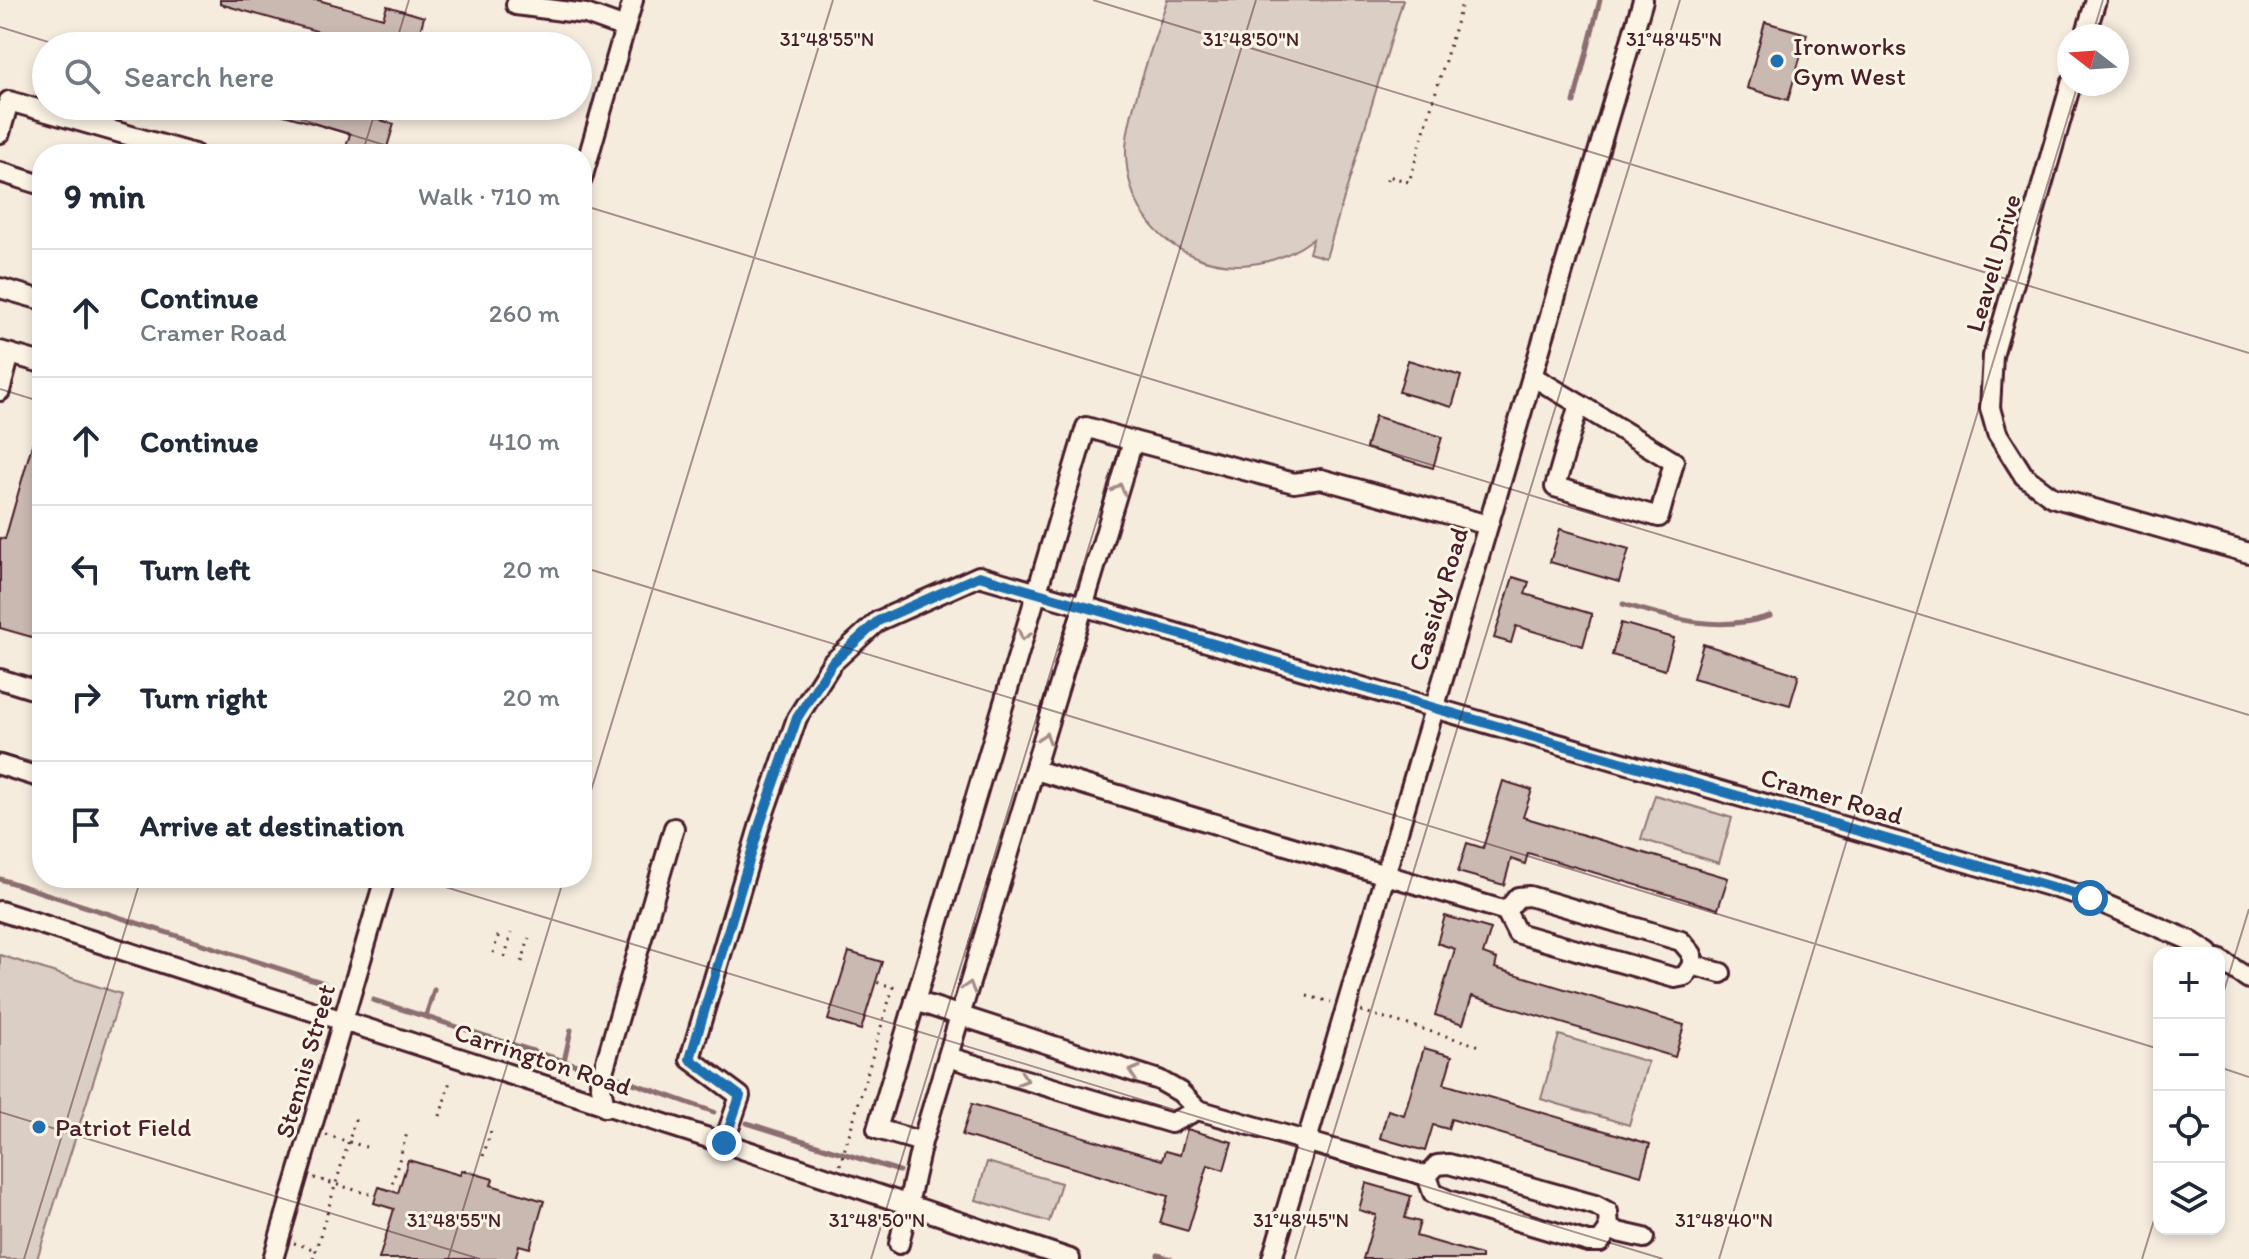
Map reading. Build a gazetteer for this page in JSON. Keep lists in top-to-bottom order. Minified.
{"streets":{"street":["Leavell Drive","Cassidy Road","Cramer Road","Carrington Road","Stennis Street"]},"crossings":[["Cassidy Road","Cramer Road"],["Cramer Road","Carrington Road"],["Carrington Road","Stennis Street"]],"places":["Ironworks Gym West","Patriot Field"],"north":"left","page":{"search":"Search here","heading":["9 min","Walk · 710 m"],"list":[["Continue","Cramer Road","260 m"],["Continue","410 m"],["Turn left","20 m"],["Turn right","20 m"],"Arrive at destination"],"map_buttons":["+","−"]},"coordinates":["31°48'55\"N","31°48'50\"N","31°48'45\"N","31°48'40\"N"]}
